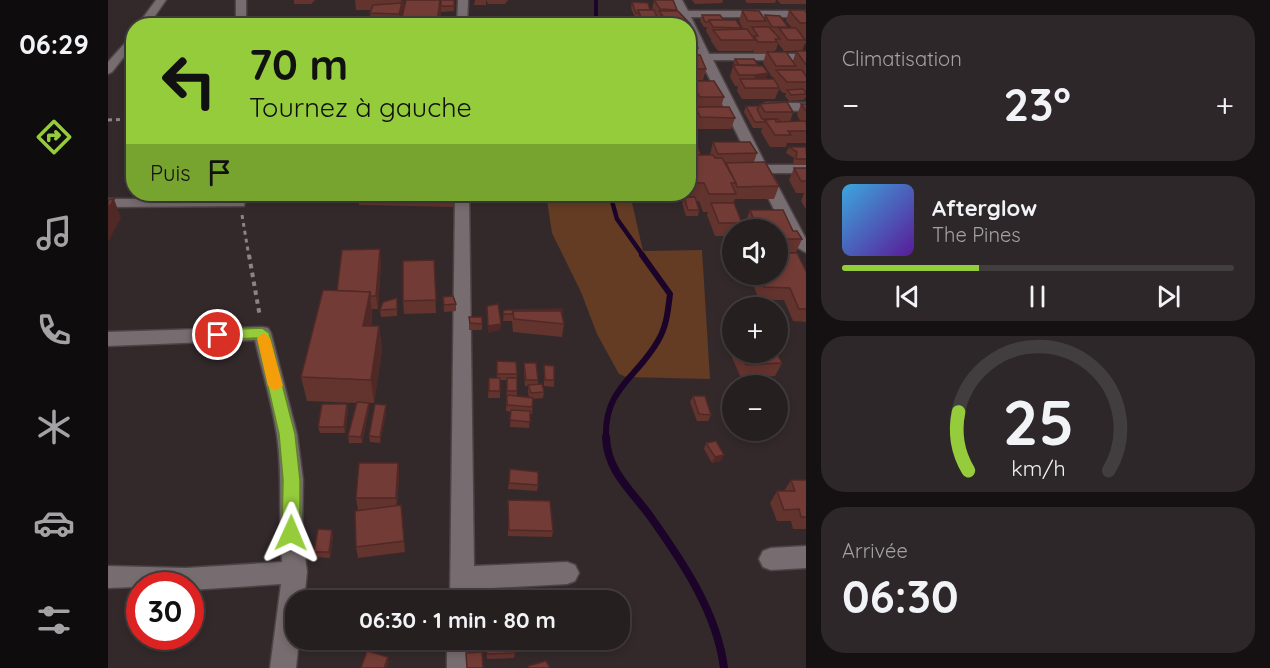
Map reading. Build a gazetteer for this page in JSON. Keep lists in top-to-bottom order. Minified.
{"page":{"tabs":"06:29","tile":["Climatisation",["Arrivée","06:30"]],"turn":["70 m","Tournez à gauche"],"heat":["−","23°","+"],"then":"Puis","song":["Afterglow","The Pines"],"map_buttons":["+","−"],"limit":"30","trip":"06:30 · 1 min · 80 m","gauge":["25","km/h"]}}
